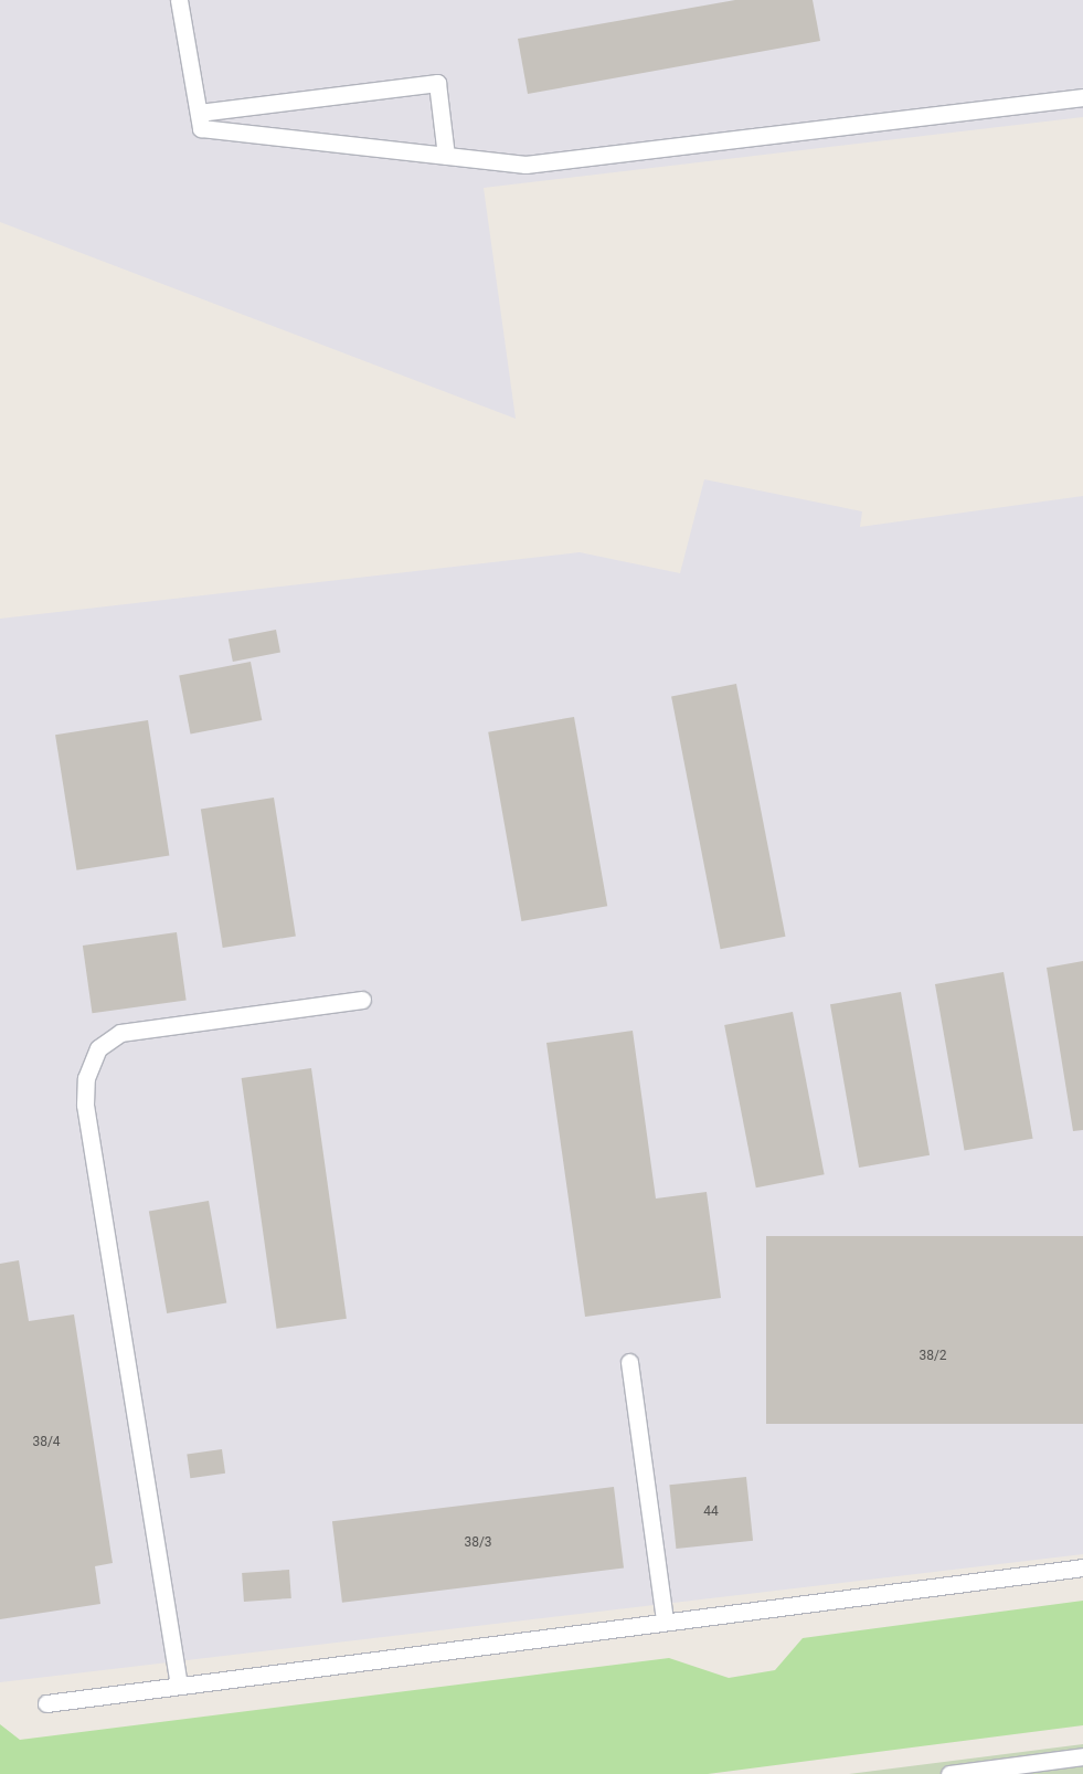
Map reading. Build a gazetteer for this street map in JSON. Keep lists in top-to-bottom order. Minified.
{"house_numbers":["38/2","38/4","44","38/3"]}
